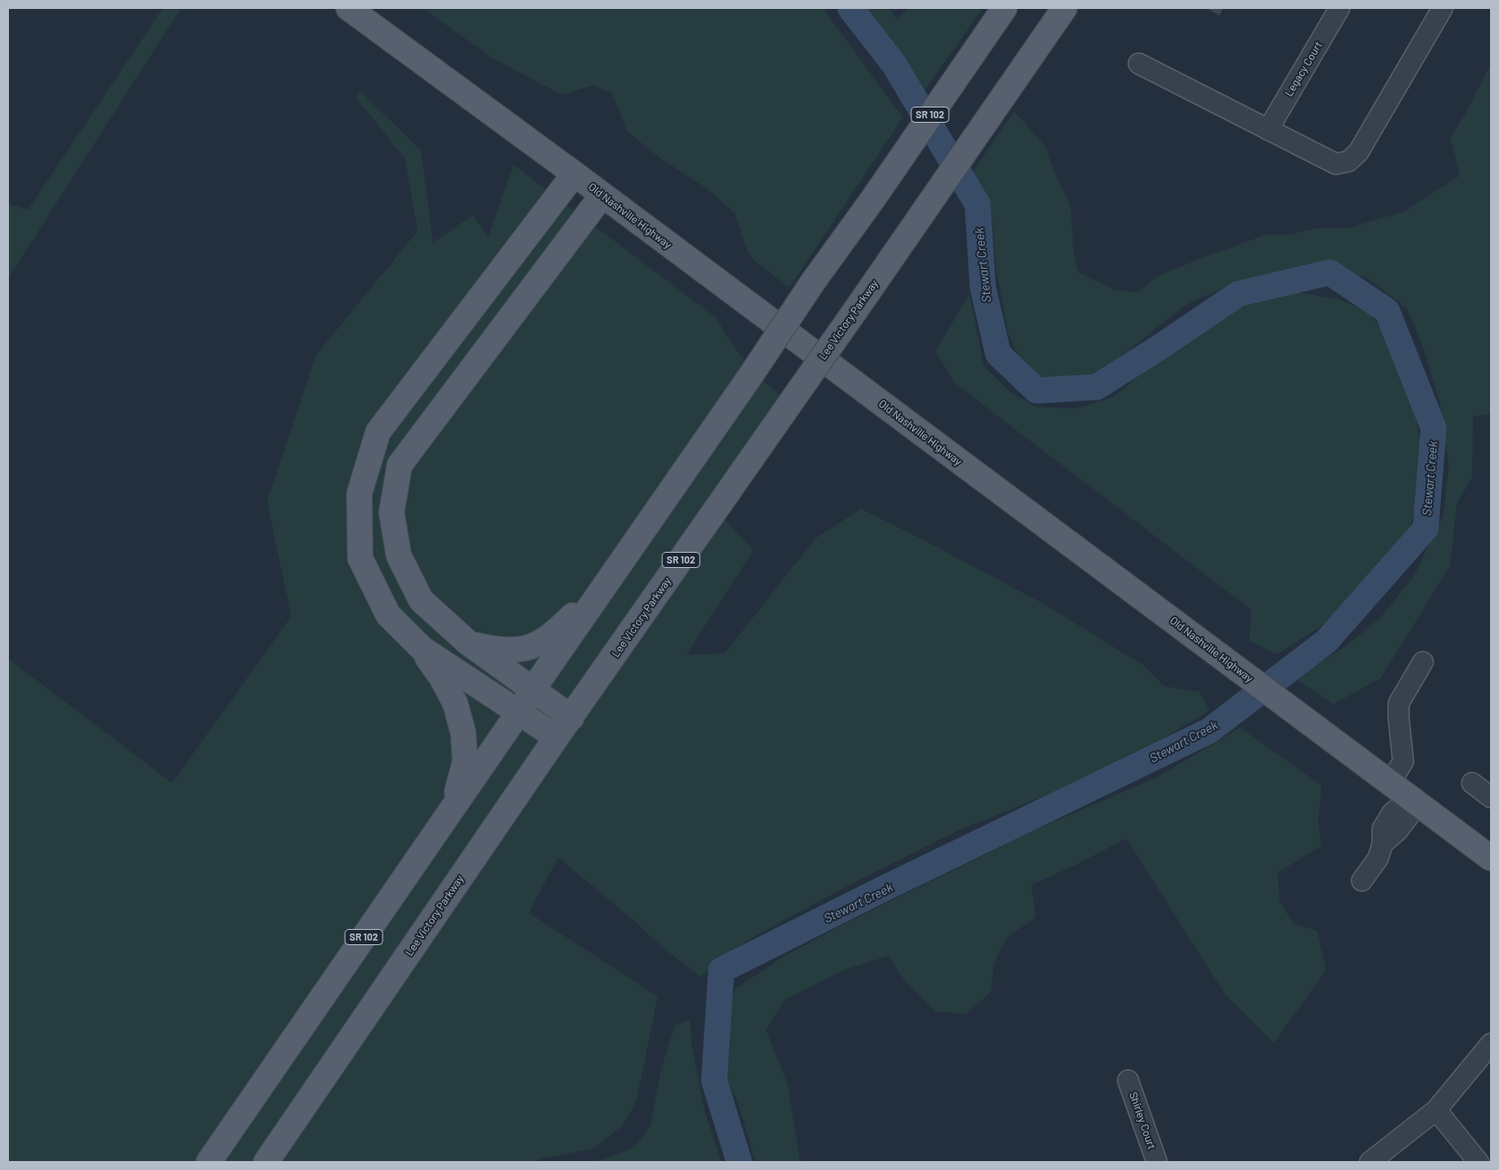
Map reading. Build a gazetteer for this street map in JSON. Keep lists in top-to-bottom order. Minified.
{"streets":{"main road":["SR 102","Old Nashville Highway","Lee Victory Parkway"],"street":["Legacy Court","Shirley Court"]},"water":["Stewart Creek"]}
